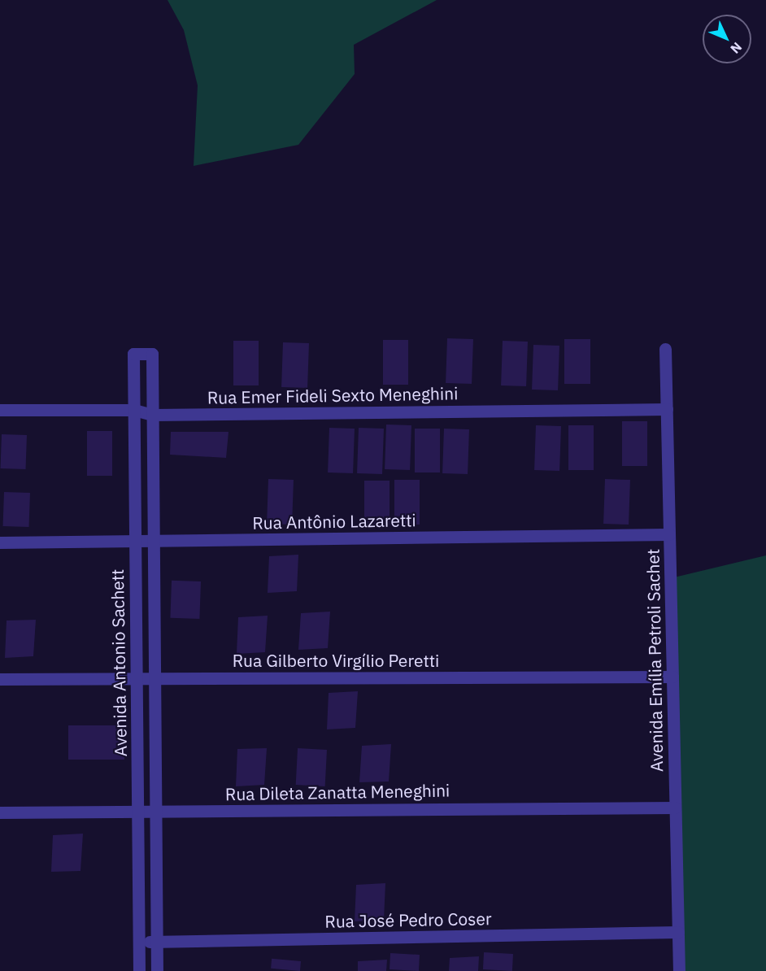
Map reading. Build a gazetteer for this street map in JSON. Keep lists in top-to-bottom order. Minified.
{"streets":{"street":["Rua Emer Fideli Sexto Meneghini","Rua Antônio Lazaretti","Rua Gilberto Virgílio Peretti","Avenida Emília Petroli Sachet","Avenida Antonio Sachett","Rua Dileta Zanatta Meneghini","Rua José Pedro Coser"]},"crossings":[["Rua Emer Fideli Sexto Meneghini","Avenida Emília Petroli Sachet"],["Rua Emer Fideli Sexto Meneghini","Avenida Antonio Sachett"],["Rua Antônio Lazaretti","Avenida Emília Petroli Sachet"],["Rua Antônio Lazaretti","Avenida Antonio Sachett"],["Rua Gilberto Virgílio Peretti","Avenida Emília Petroli Sachet"],["Rua Gilberto Virgílio Peretti","Avenida Antonio Sachett"],["Avenida Emília Petroli Sachet","Rua Dileta Zanatta Meneghini"],["Avenida Emília Petroli Sachet","Rua José Pedro Coser"],["Avenida Antonio Sachett","Rua Dileta Zanatta Meneghini"],["Avenida Antonio Sachett","Rua José Pedro Coser"]],"north":"bottom right"}
